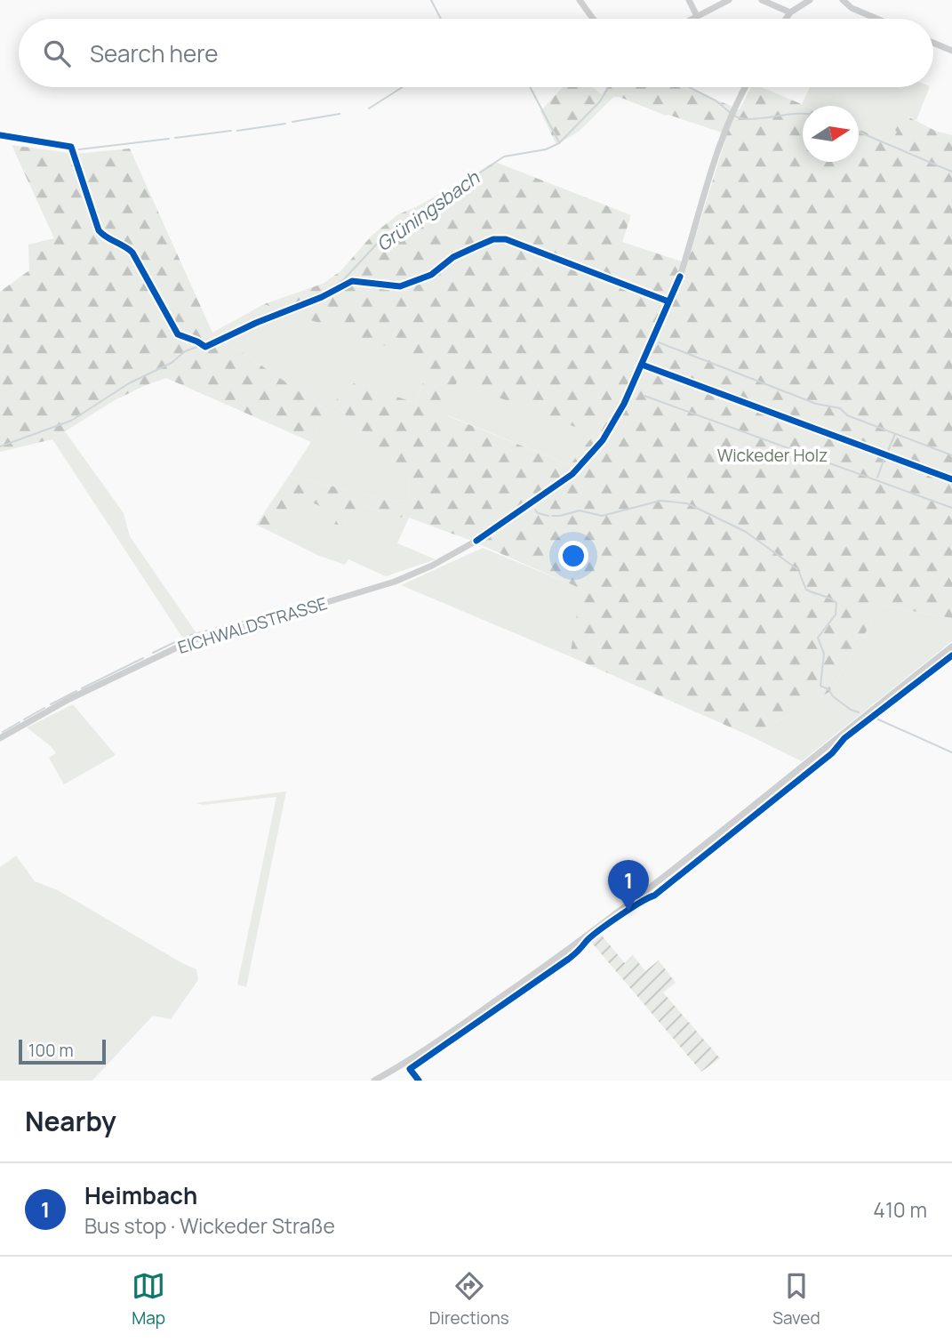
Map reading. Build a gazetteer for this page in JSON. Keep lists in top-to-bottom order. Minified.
{"streets":{"street":["EICHWALDSTRASSE"]},"water":["Grüningsbach"],"parks":["Wickeder Holz"],"scale_bar":"100 m","north":"right","page":{"search":"Search here","pins":"1","scale":"100 m","heading":"Nearby","list":[{"mark":"1","name":"Heimbach","note":"Bus stop · Wickeder Straße","value":"410 m"}],"nav":["Map","Directions","Saved"]}}
